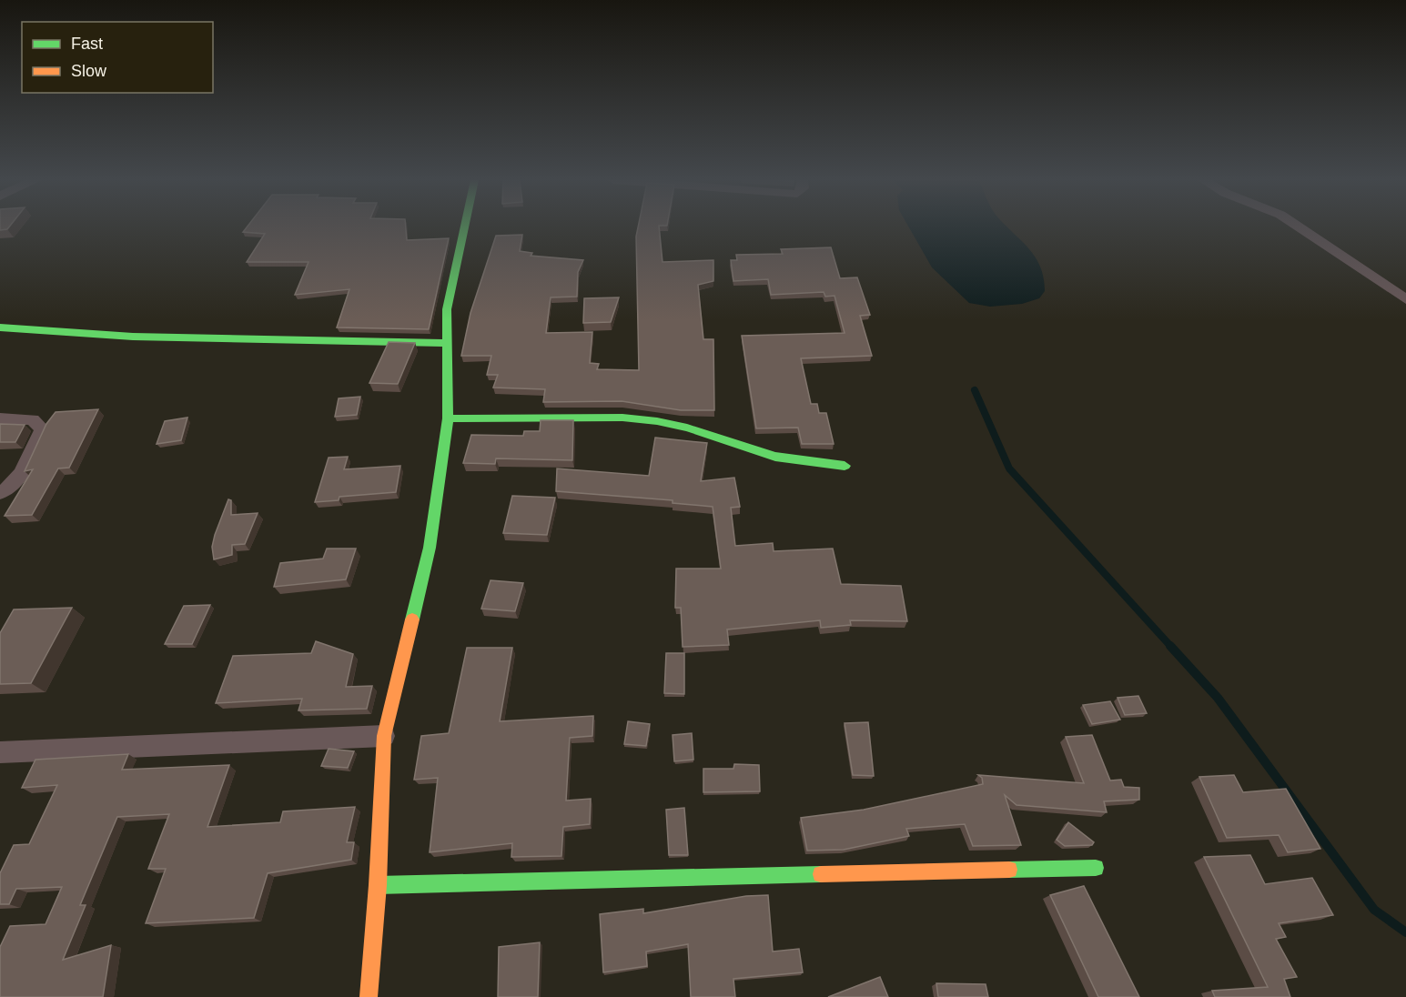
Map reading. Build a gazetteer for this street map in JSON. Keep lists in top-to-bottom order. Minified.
{"legend":["Fast","Slow"]}
